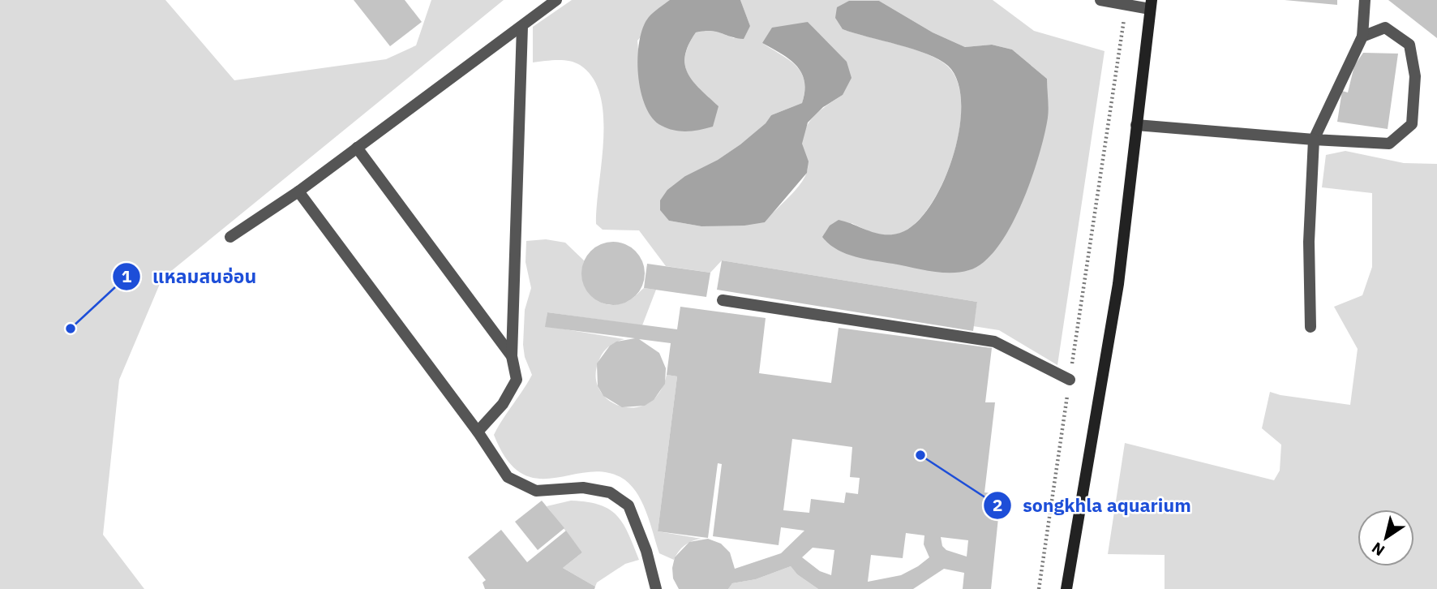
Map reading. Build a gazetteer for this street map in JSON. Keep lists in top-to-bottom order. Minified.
{"places":["แหลมสนอ่อน","songkhla aquarium"],"north":"bottom left"}
